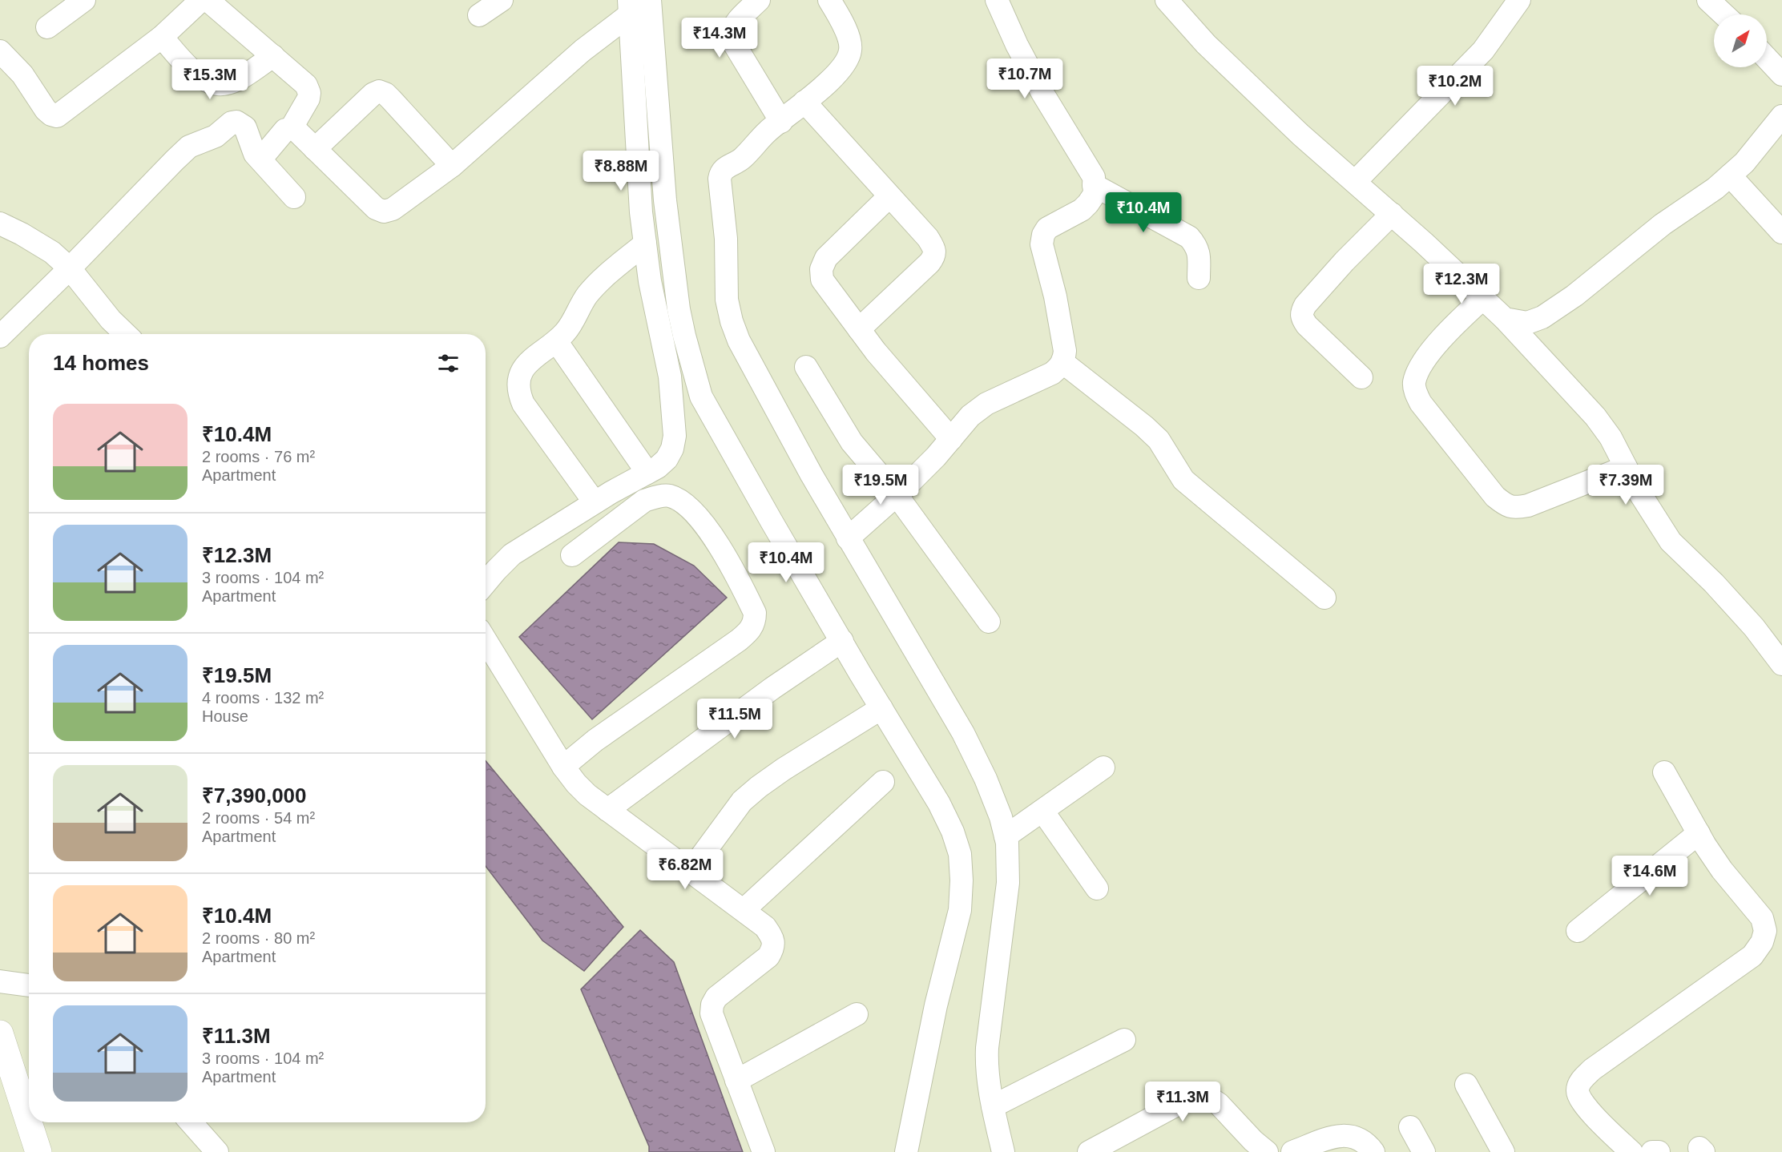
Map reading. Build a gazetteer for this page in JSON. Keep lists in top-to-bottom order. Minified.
{"north":"top right","page":{"price":["₹14.3M","₹10.7M","₹15.3M","₹10.2M","₹8.88M","₹10.4M","₹12.3M","₹19.5M","₹7.39M","₹10.4M","₹11.5M","₹6.82M","₹14.6M","₹11.3M"],"heading":"14 homes","list":[{"name":"₹10.4M","note":"2 rooms · 76 m² · Apartment"},{"name":"₹12.3M","note":"3 rooms · 104 m² · Apartment"},{"name":"₹19.5M","note":"4 rooms · 132 m² · House"},{"name":"₹7,390,000","note":"2 rooms · 54 m² · Apartment"},{"name":"₹10.4M","note":"2 rooms · 80 m² · Apartment"},{"name":"₹11.3M","note":"3 rooms · 104 m² · Apartment"}]}}
